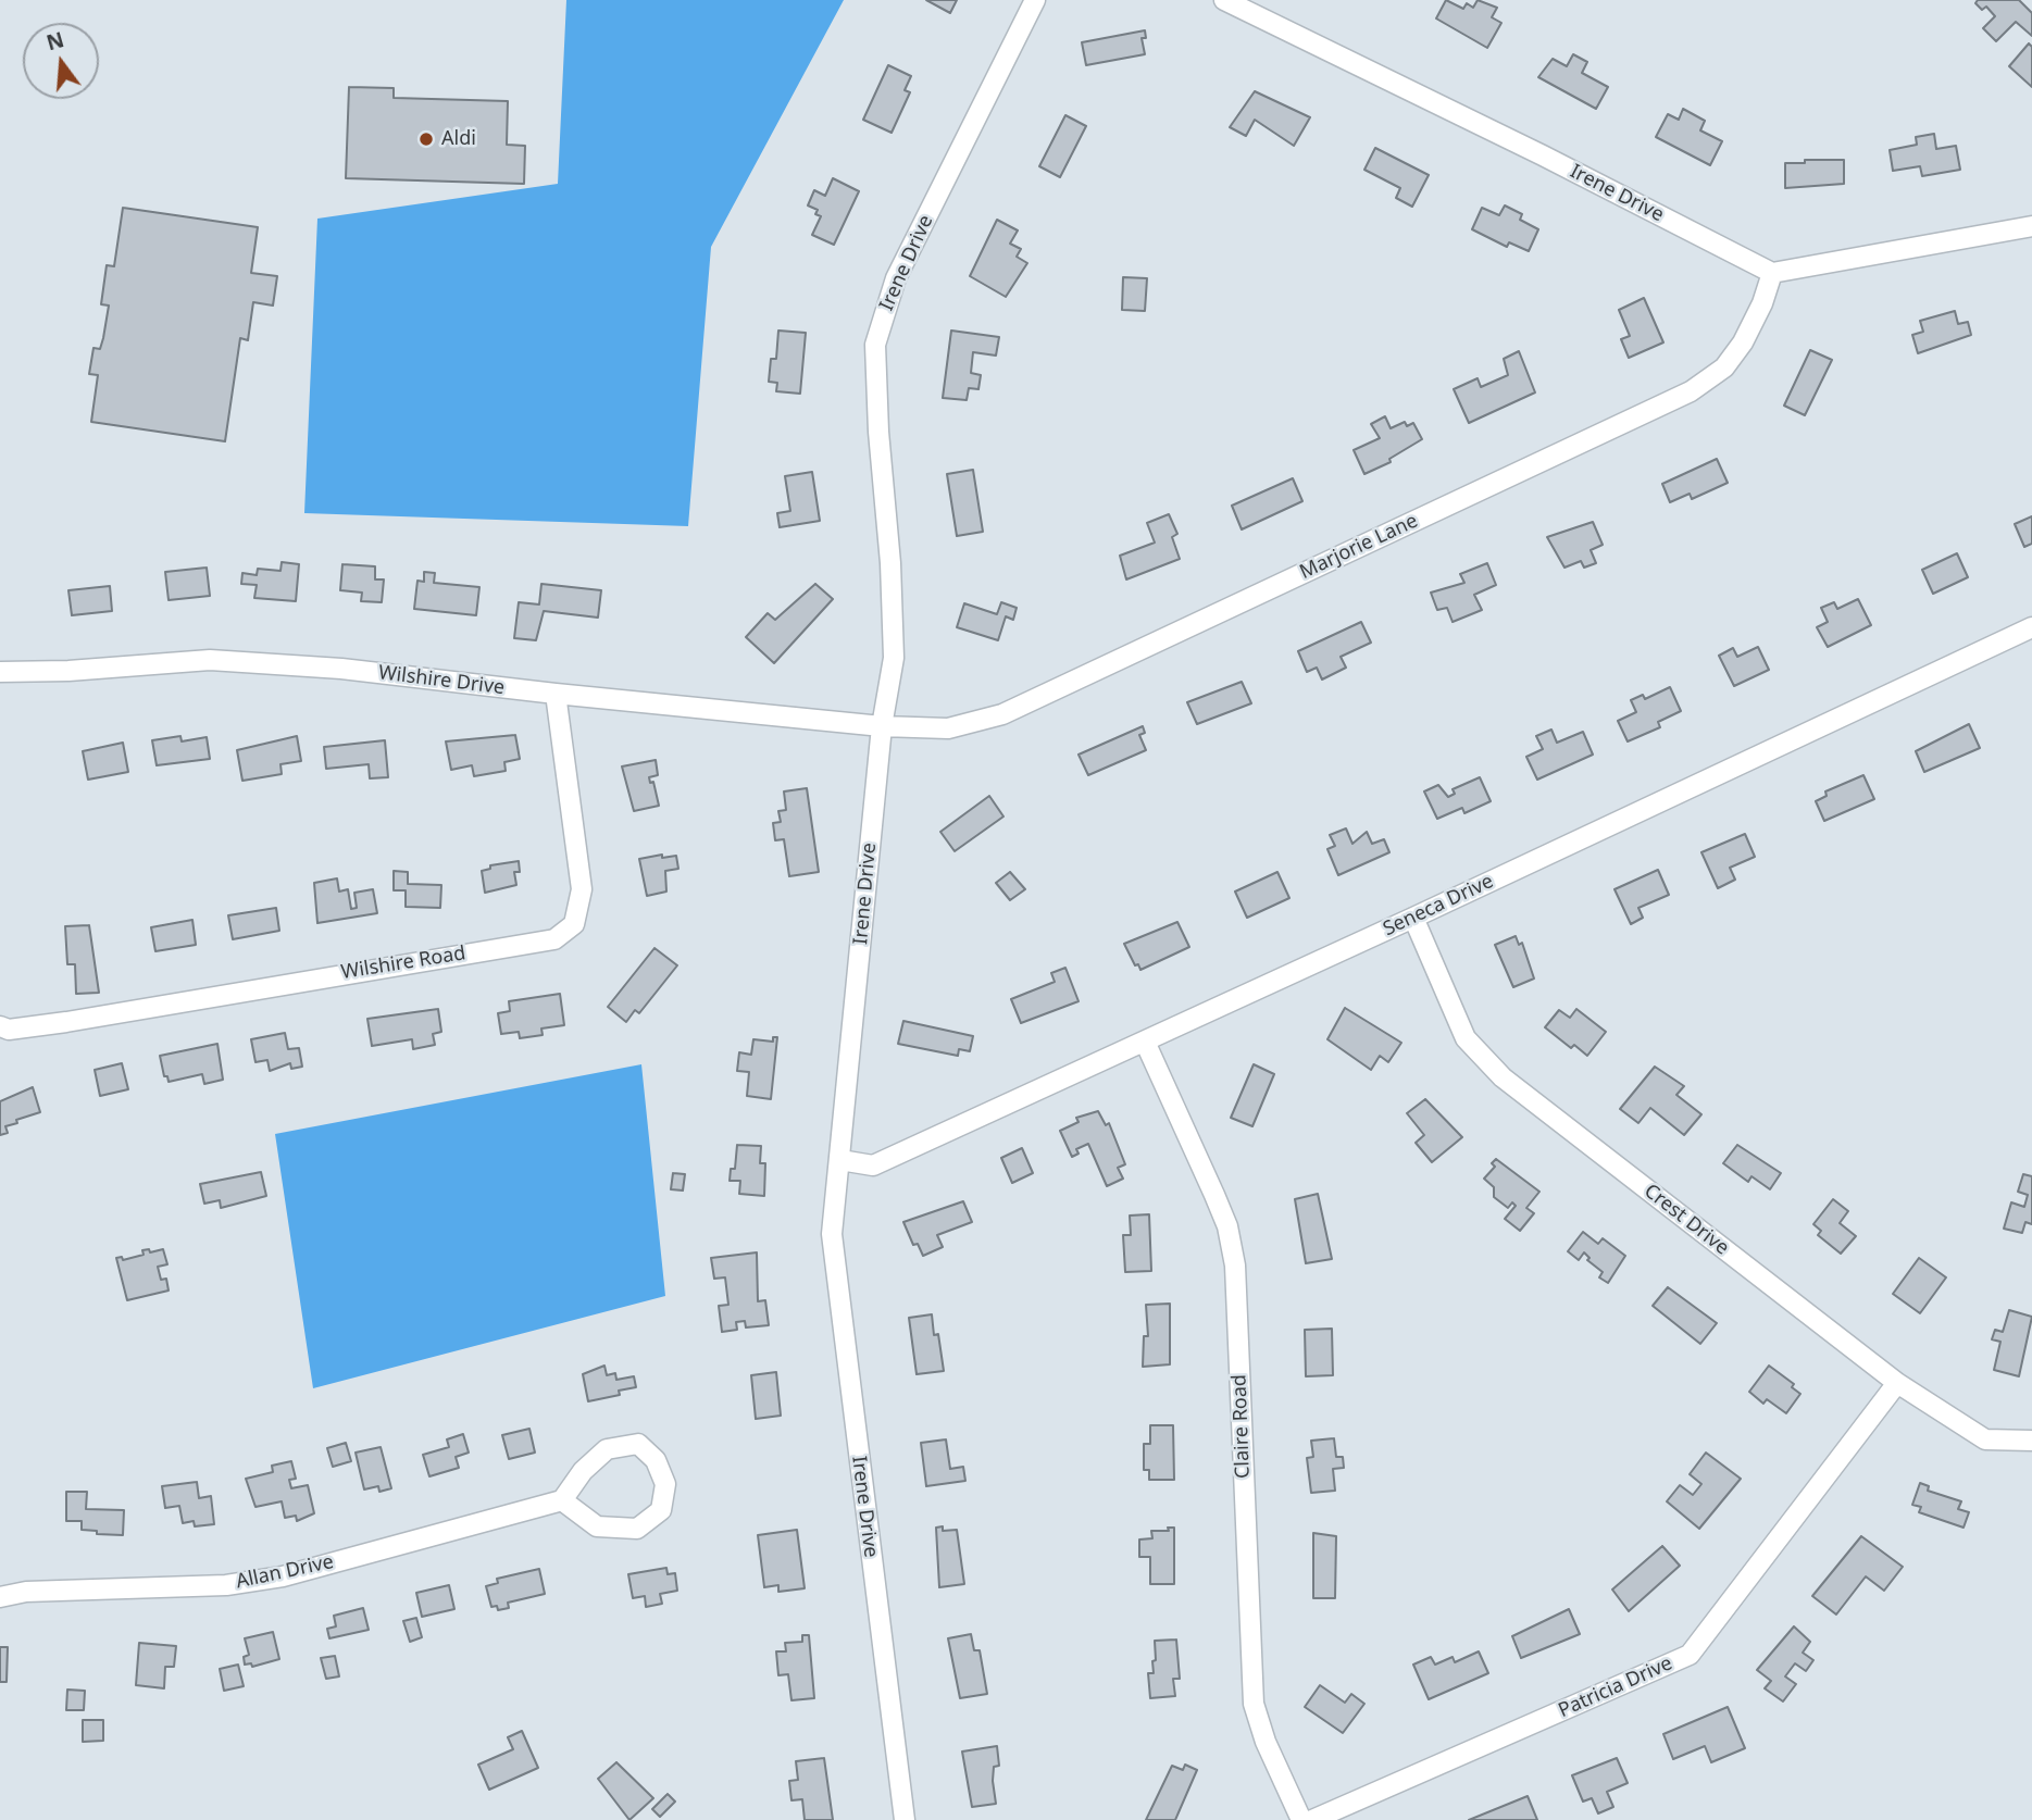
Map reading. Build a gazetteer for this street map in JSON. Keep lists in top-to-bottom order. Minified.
{"streets":{"street":["Irene Drive","Marjorie Lane","Wilshire Drive","Seneca Drive","Wilshire Road","Crest Drive","Claire Road","Allan Drive","Patricia Drive"]},"crossings":[["Irene Drive","Marjorie Lane"],["Irene Drive","Wilshire Drive"],["Irene Drive","Seneca Drive"],["Marjorie Lane","Wilshire Drive"],["Wilshire Drive","Wilshire Road"],["Seneca Drive","Crest Drive"],["Seneca Drive","Claire Road"],["Crest Drive","Patricia Drive"]],"places":["Aldi"],"north":"top"}
